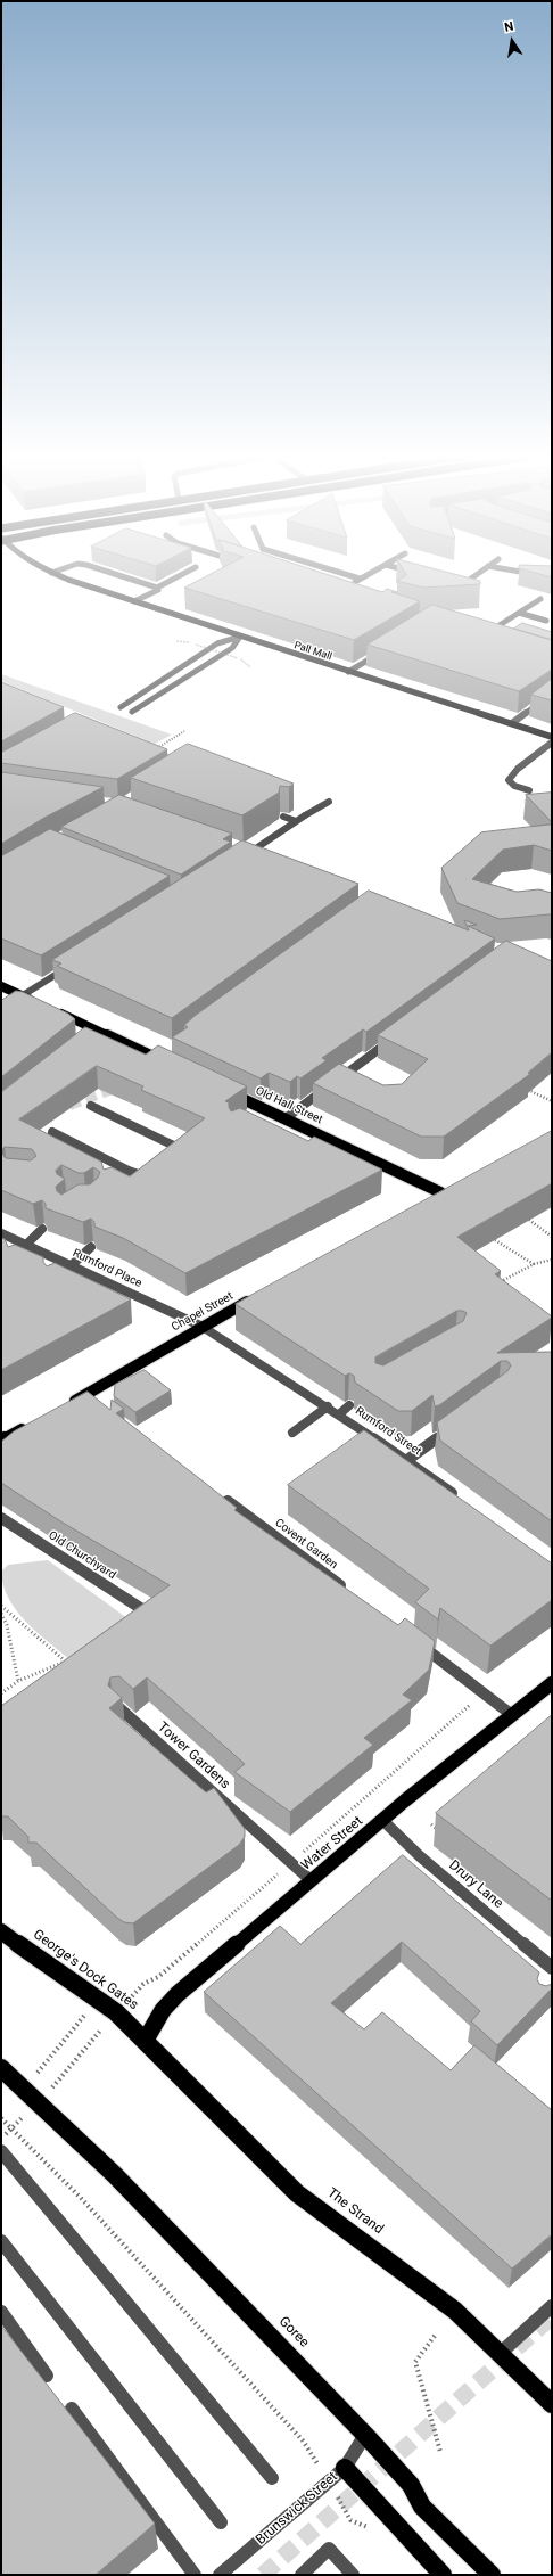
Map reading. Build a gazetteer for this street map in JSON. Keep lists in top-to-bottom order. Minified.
{"streets":{"highway":["George's Dock Gates","The Strand","Goree"],"main road":["Pall Mall","Old Hall Street","Chapel Street","Water Street"],"street":["Rumford Place","Rumford Street","Covent Garden","Old Churchyard","Tower Gardens","Drury Lane","Brunswick Street"]},"crossings":[["Rumford Place","Chapel Street"],["Rumford Place","Rumford Street"],["Chapel Street","Rumford Street"],["Tower Gardens","Water Street"],["Water Street","Drury Lane"],["Water Street","George's Dock Gates"],["Water Street","The Strand"],["George's Dock Gates","The Strand"],["Goree","Brunswick Street"]],"north":"top"}
